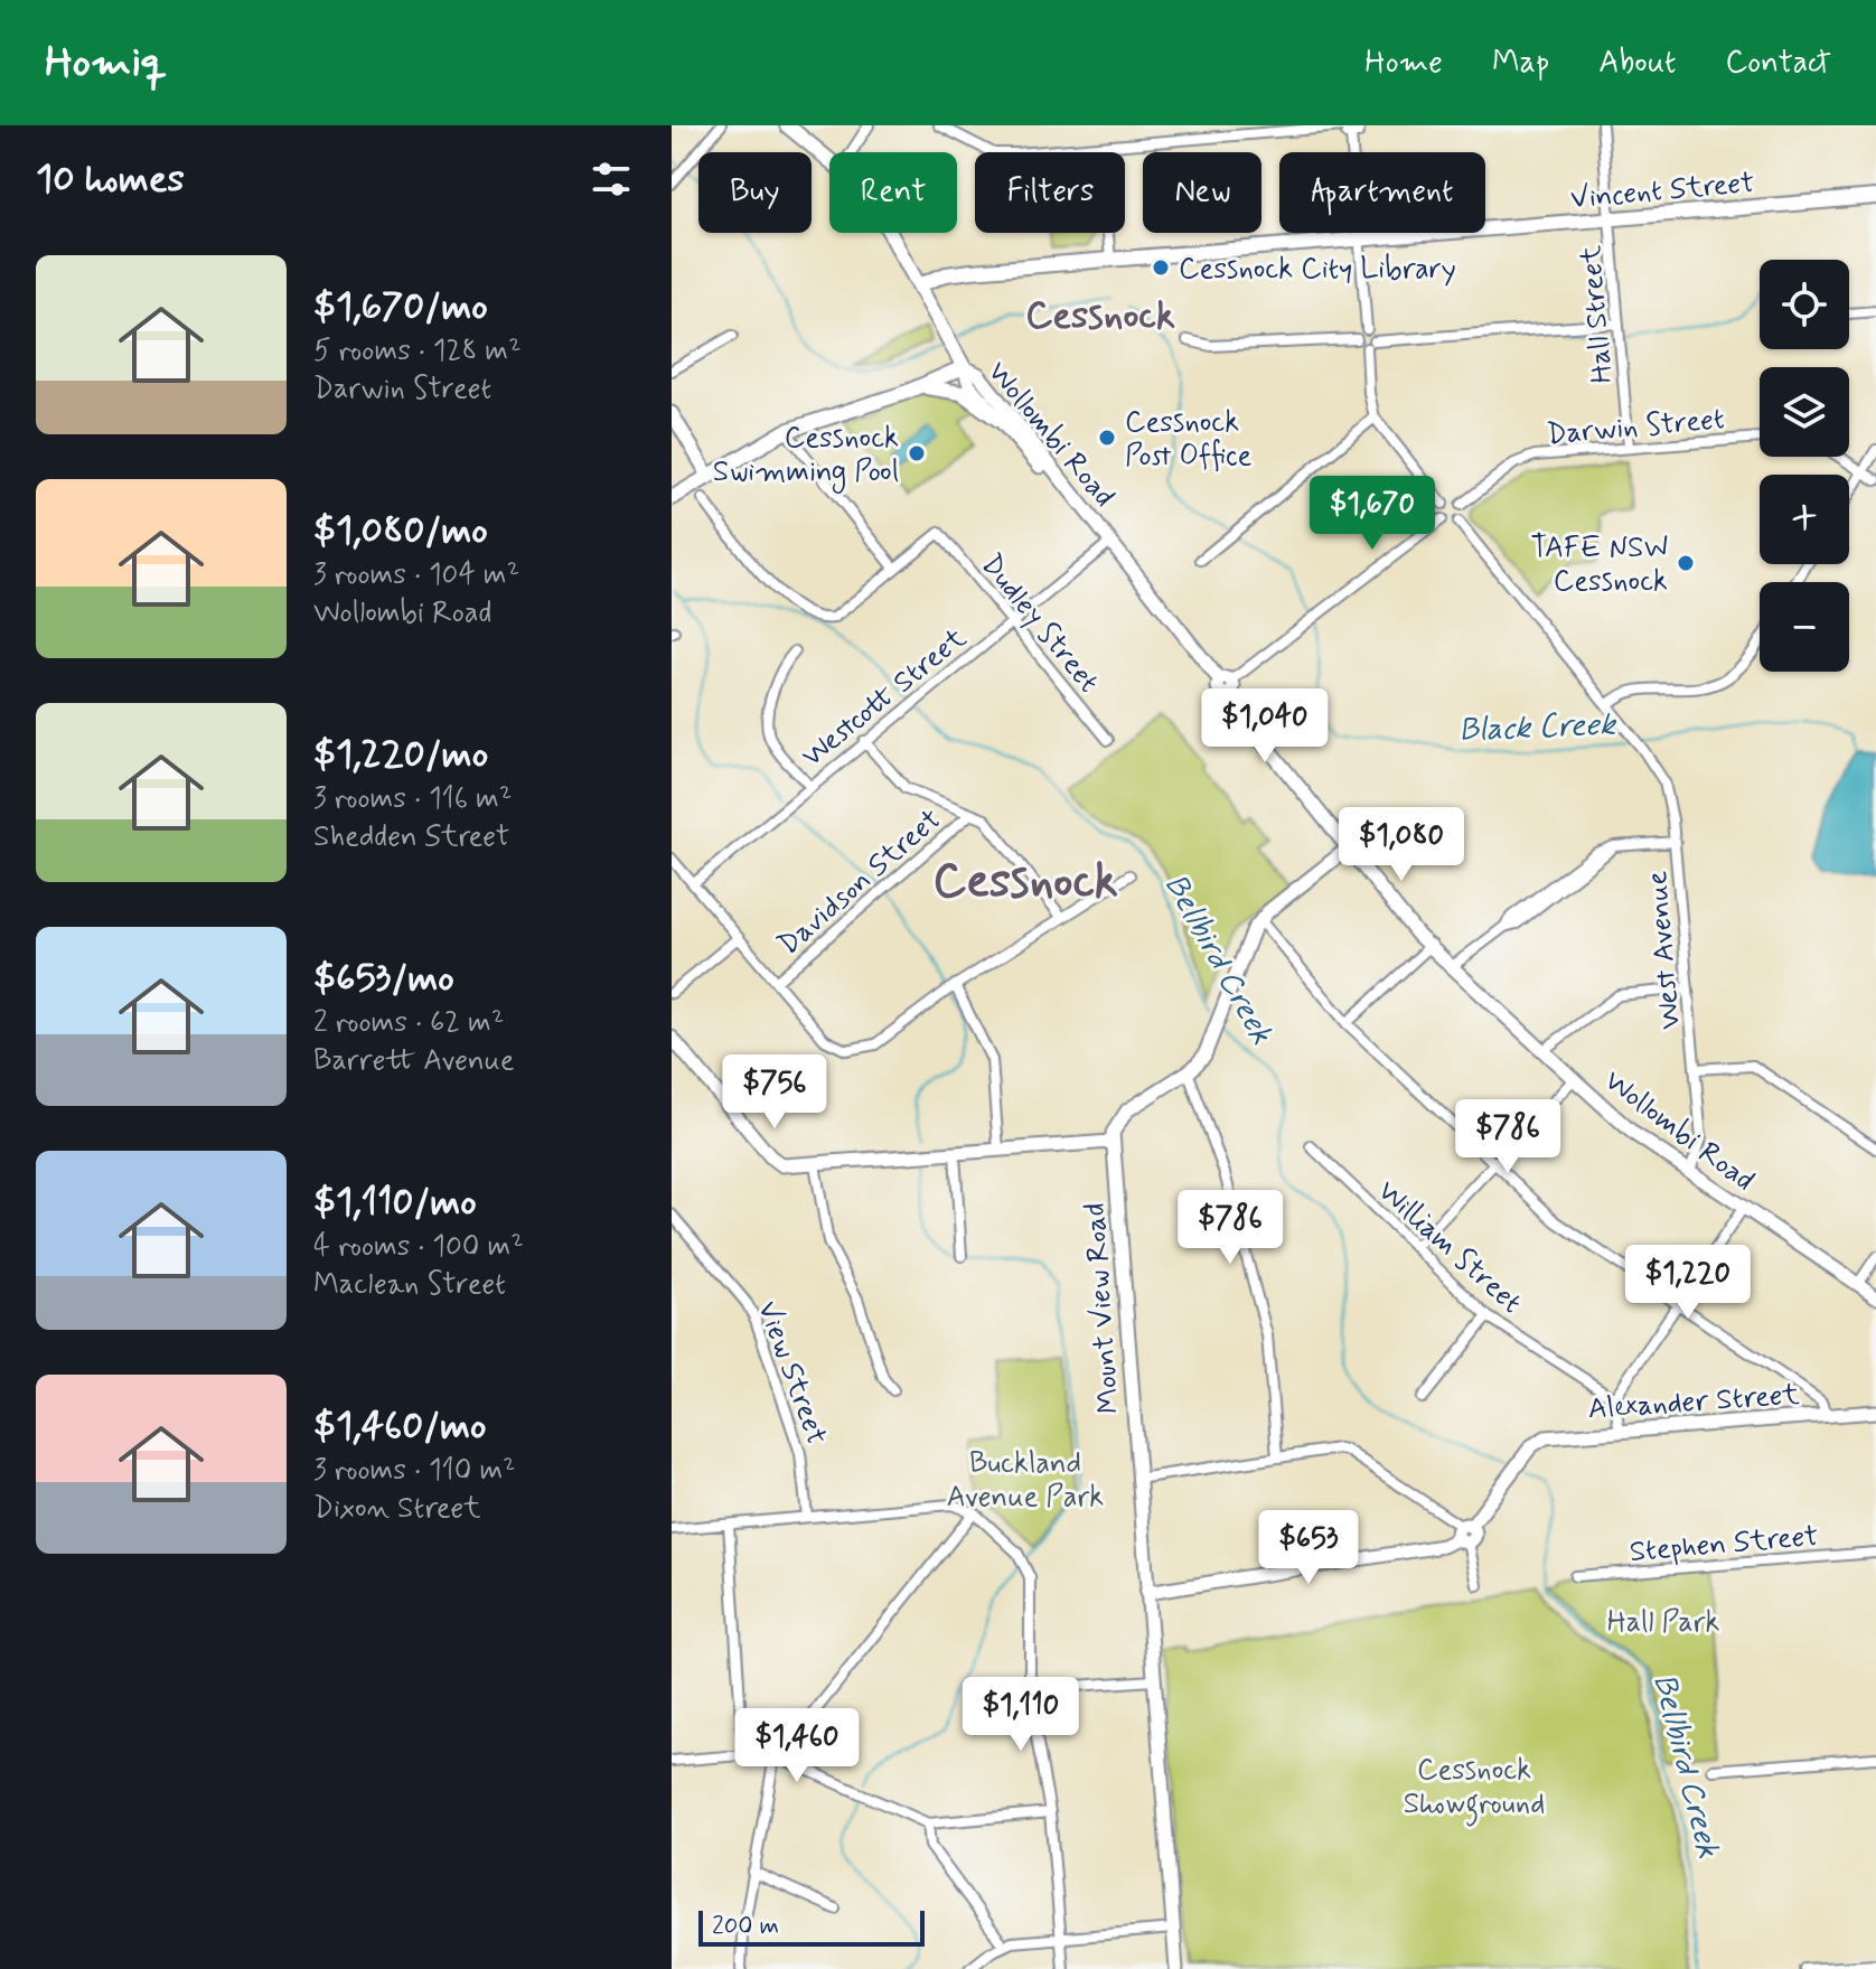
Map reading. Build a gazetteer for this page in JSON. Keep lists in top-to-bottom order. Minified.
{"streets":{"main road":["Vincent Street","Wollombi Road","Mount View Road","Alexander Street"],"street":["Hall Street","Darwin Street","Dudley Street","Westcott Street","Davidson Street","West Avenue","William Street","View Street","Stephen Street"]},"crossings":[["Vincent Street","Hall Street"],["Hall Street","Darwin Street"],["Darwin Street","West Avenue"],["Wollombi Road","Westcott Street"],["Wollombi Road","West Avenue"],["Dudley Street","Westcott Street"]],"districts":["Cessnock","Cessnock"],"water":["Black Creek","Bellbird Creek"],"parks":["Buckland Avenue Park","Hall Park","Cessnock Showground"],"places":["Cessnock City Library","Cessnock Post Office","Cessnock Swimming Pool","TAFE NSW Cessnock"],"scale_bar":"200 m","page":{"header":"Homiq","nav":["Home","Map","About","Contact"],"heading":"10 homes","chip":["Buy","Rent","Filters","New","Apartment"],"list":[{"name":"$1,670/mo","note":"5 rooms · 128 m² · Darwin Street"},{"name":"$1,080/mo","note":"3 rooms · 104 m² · Wollombi Road"},{"name":"$1,220/mo","note":"3 rooms · 116 m² · Shedden Street"},{"name":"$653/mo","note":"2 rooms · 62 m² · Barrett Avenue"},{"name":"$1,110/mo","note":"4 rooms · 100 m² · Maclean Street"},{"name":"$1,460/mo","note":"3 rooms · 110 m² · Dixon Street"}],"map_buttons":["+","−"],"price":["$1,670","$1,040","$1,080","$756","$786","$786","$1,220","$653","$1,110","$1,460"],"scale":"200 m"}}
